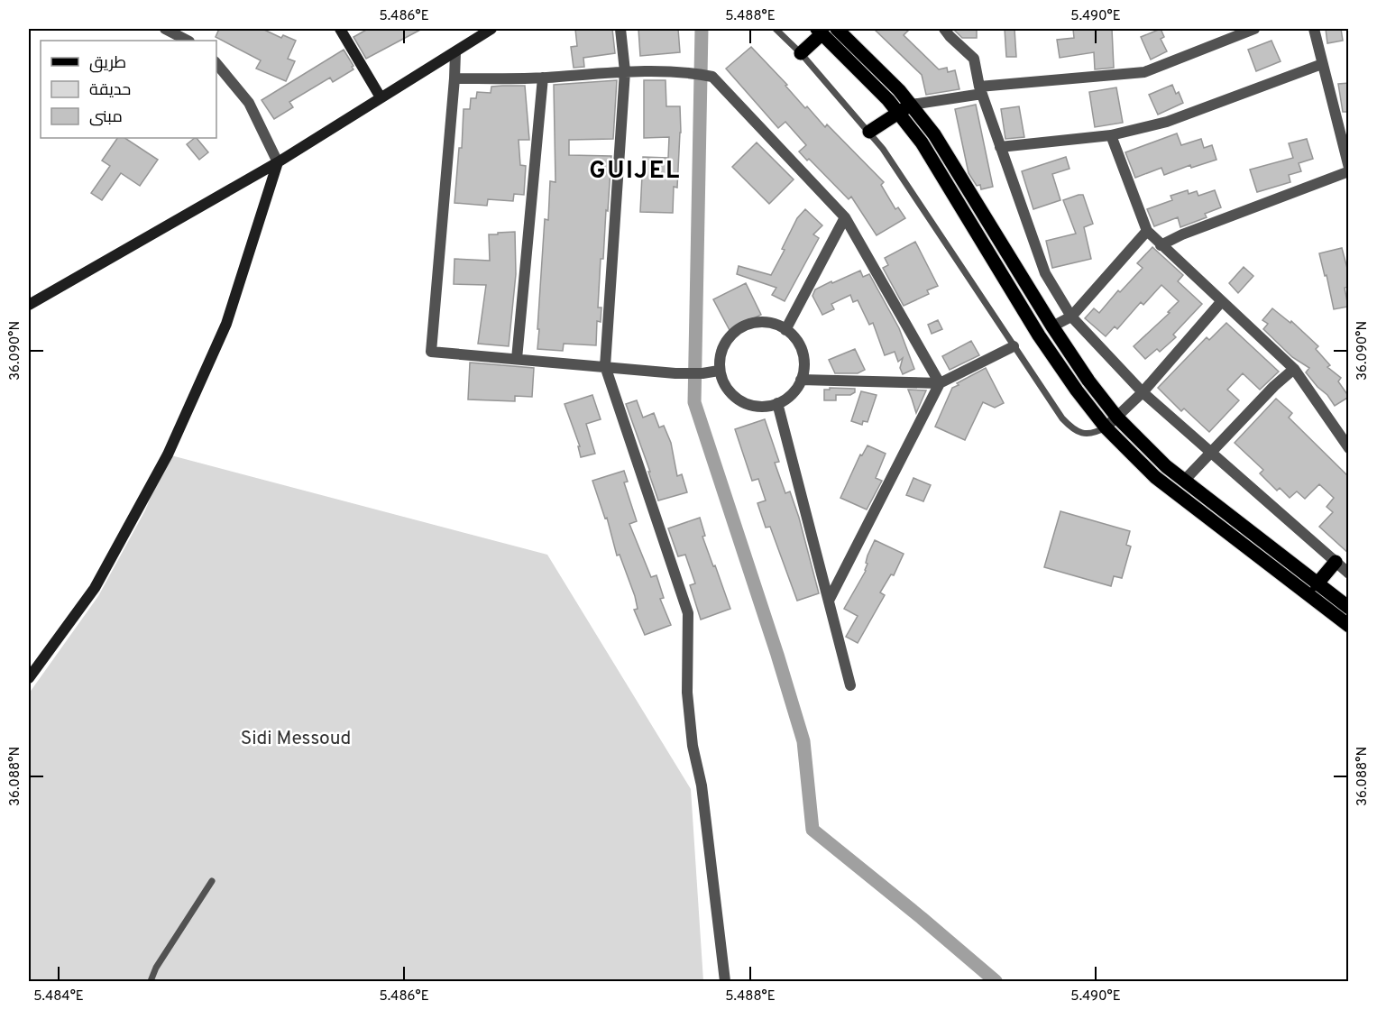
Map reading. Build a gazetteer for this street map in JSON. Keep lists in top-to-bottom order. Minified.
{"districts":["GUIJEL"],"parks":["Sidi Messoud"],"legend":["طريق","حديقة","مبنى"],"coordinates":["5.486°E","5.488°E","5.490°E","36.090°N","36.088°N","5.484°E"]}
